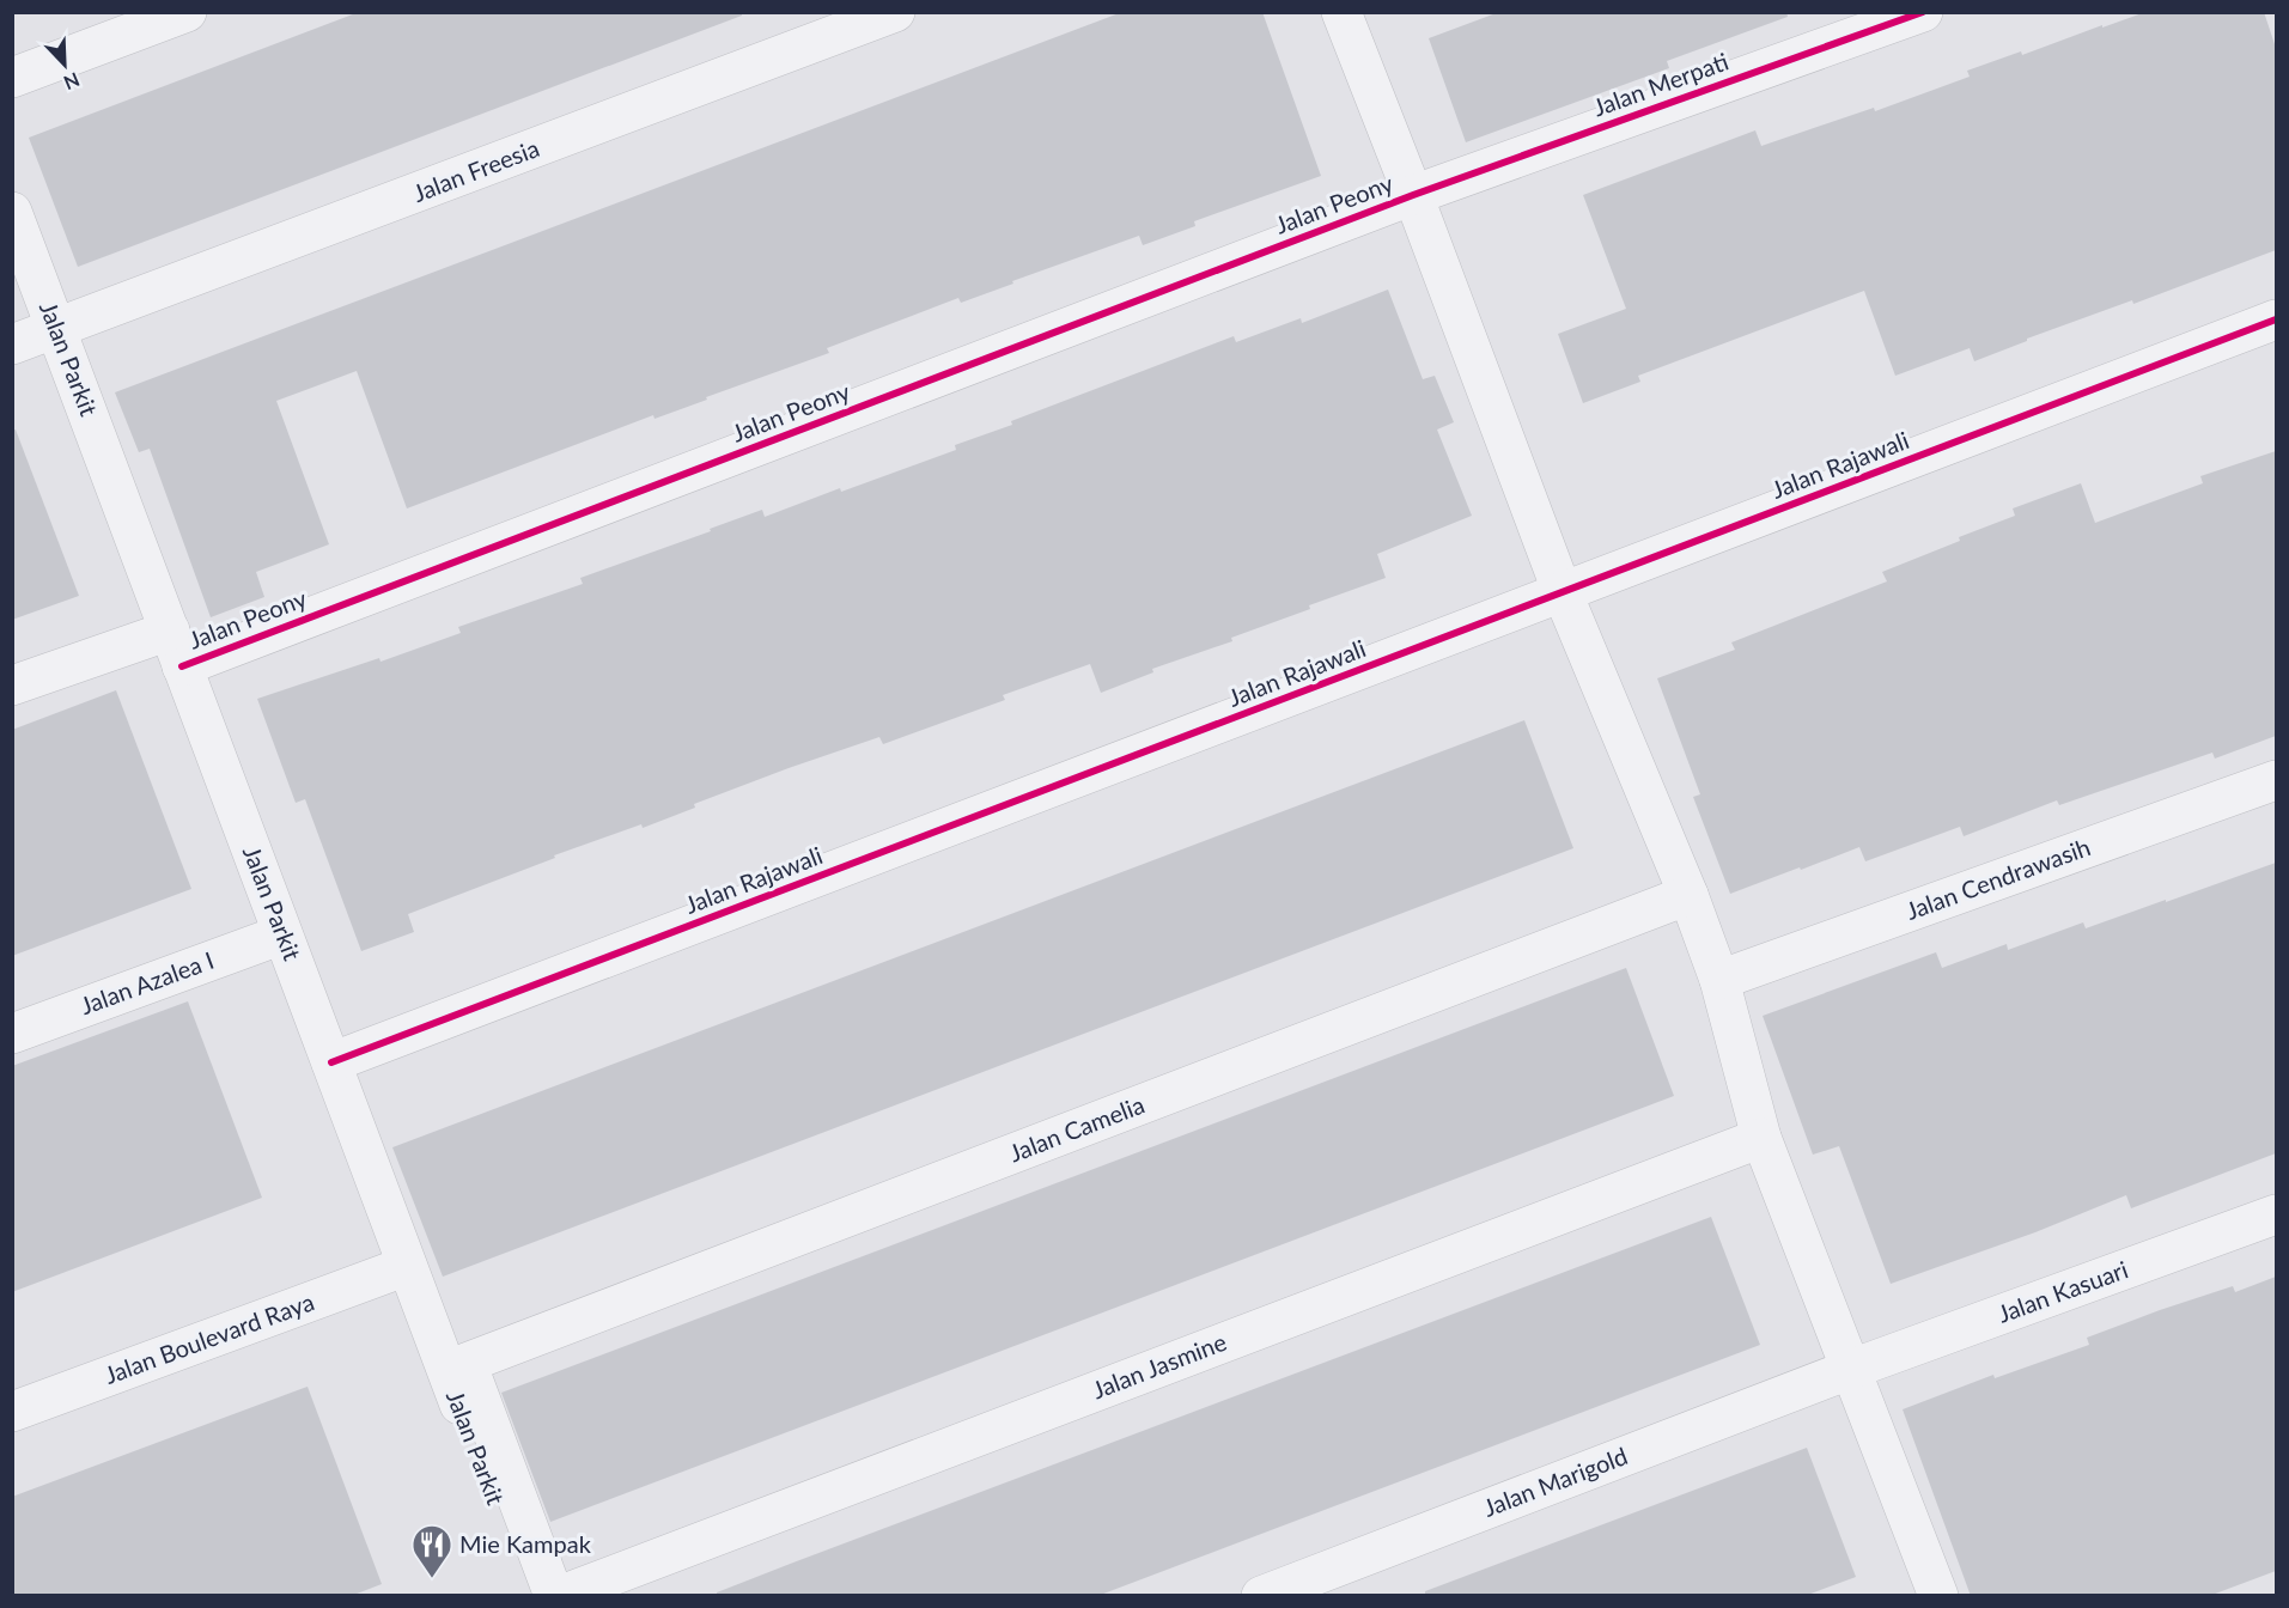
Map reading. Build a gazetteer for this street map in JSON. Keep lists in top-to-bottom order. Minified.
{"streets":{"street":["Jalan Merpati","Jalan Freesia","Jalan Peony","Jalan Parkit","Jalan Rajawali","Jalan Cendrawasih","Jalan Azalea I","Jalan Camelia","Jalan Kasuari","Jalan Boulevard Raya","Jalan Jasmine","Jalan Marigold"]},"crossings":[["Jalan Merpati","Jalan Peony"],["Jalan Freesia","Jalan Parkit"],["Jalan Peony","Jalan Parkit"],["Jalan Parkit","Jalan Rajawali"],["Jalan Parkit","Jalan Azalea I"],["Jalan Parkit","Jalan Boulevard Raya"],["Jalan Camelia","Jalan Jasmine"],["Jalan Kasuari","Jalan Marigold"]],"places":{"restaurant":["Mie Kampak"]},"north":"bottom right"}
